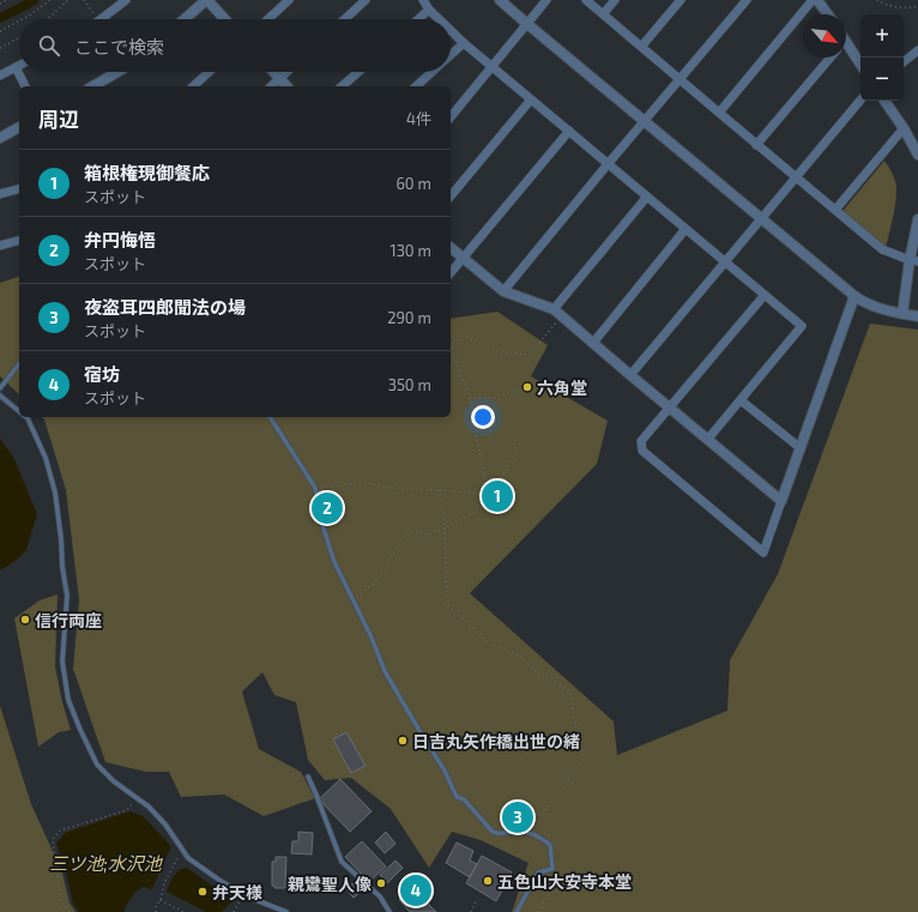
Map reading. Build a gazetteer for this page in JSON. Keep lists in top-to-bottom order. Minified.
{"water":["三ツ池;水沢池"],"places":["六角堂","信行両座","日吉丸矢作橋出世の緒","五色山大安寺本堂","親鸞聖人像","弁天様"],"north":"bottom right","page":{"map_buttons":["+","−"],"search":"ここで検索","heading":["周辺","4件"],"list":[{"mark":"1","name":"箱根権現御餐応","note":"スポット","value":"60 m"},{"mark":"2","name":"弁円悔悟","note":"スポット","value":"130 m"},{"mark":"3","name":"夜盗耳四郎聞法の場","note":"スポット","value":"290 m"},{"mark":"4","name":"宿坊","note":"スポット","value":"350 m"}],"pins":["1","2","3","4"]}}
